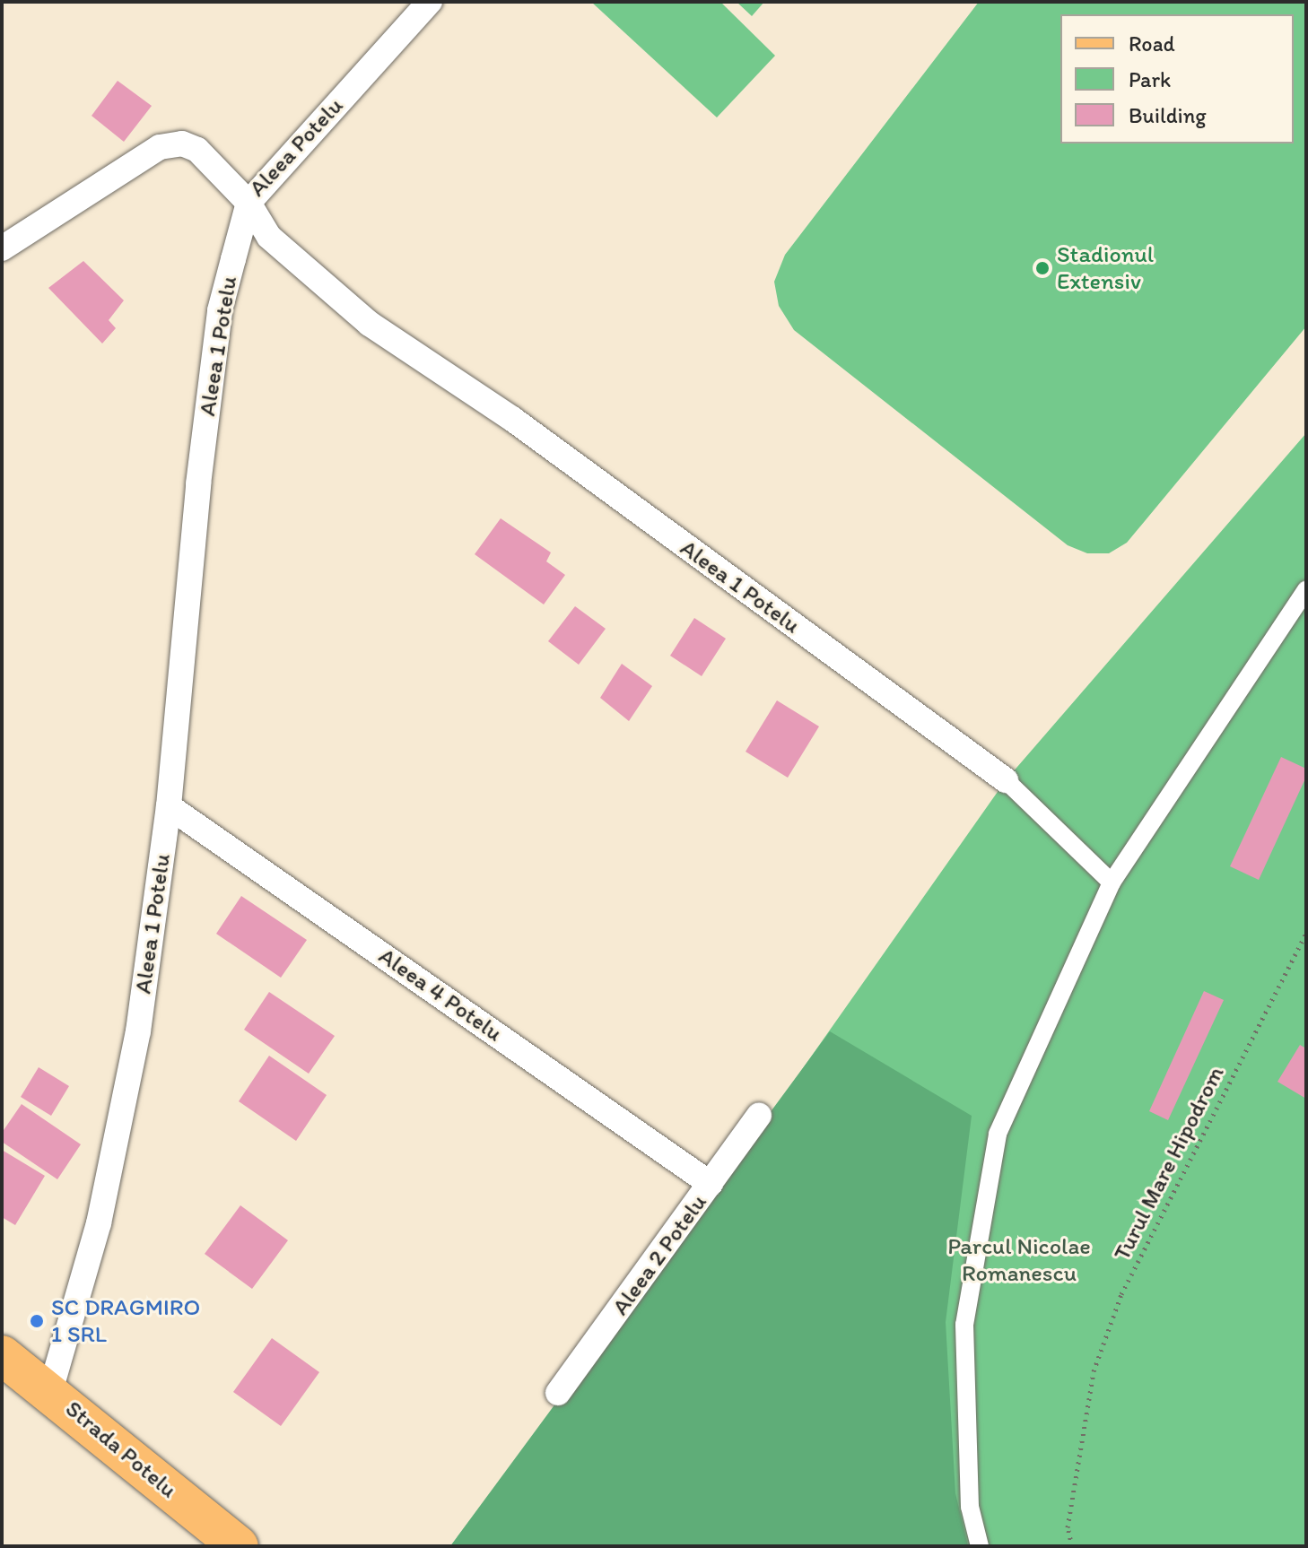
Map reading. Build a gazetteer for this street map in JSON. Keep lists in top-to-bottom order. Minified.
{"streets":{"main road":["Strada Potelu"],"street":["Aleea Potelu","Aleea 1 Potelu","Aleea 4 Potelu","Aleea 2 Potelu"],"path":["Turul Mare Hipodrom"]},"crossings":[["Aleea Potelu","Aleea 1 Potelu"],["Aleea 1 Potelu","Aleea 4 Potelu"],["Aleea 1 Potelu","Strada Potelu"],["Aleea 4 Potelu","Aleea 2 Potelu"]],"parks":["Parcul Nicolae Romanescu"],"places":["Stadionul Extensiv","SC DRAGMIRO 1 SRL"],"legend":["Road","Park","Building"]}
